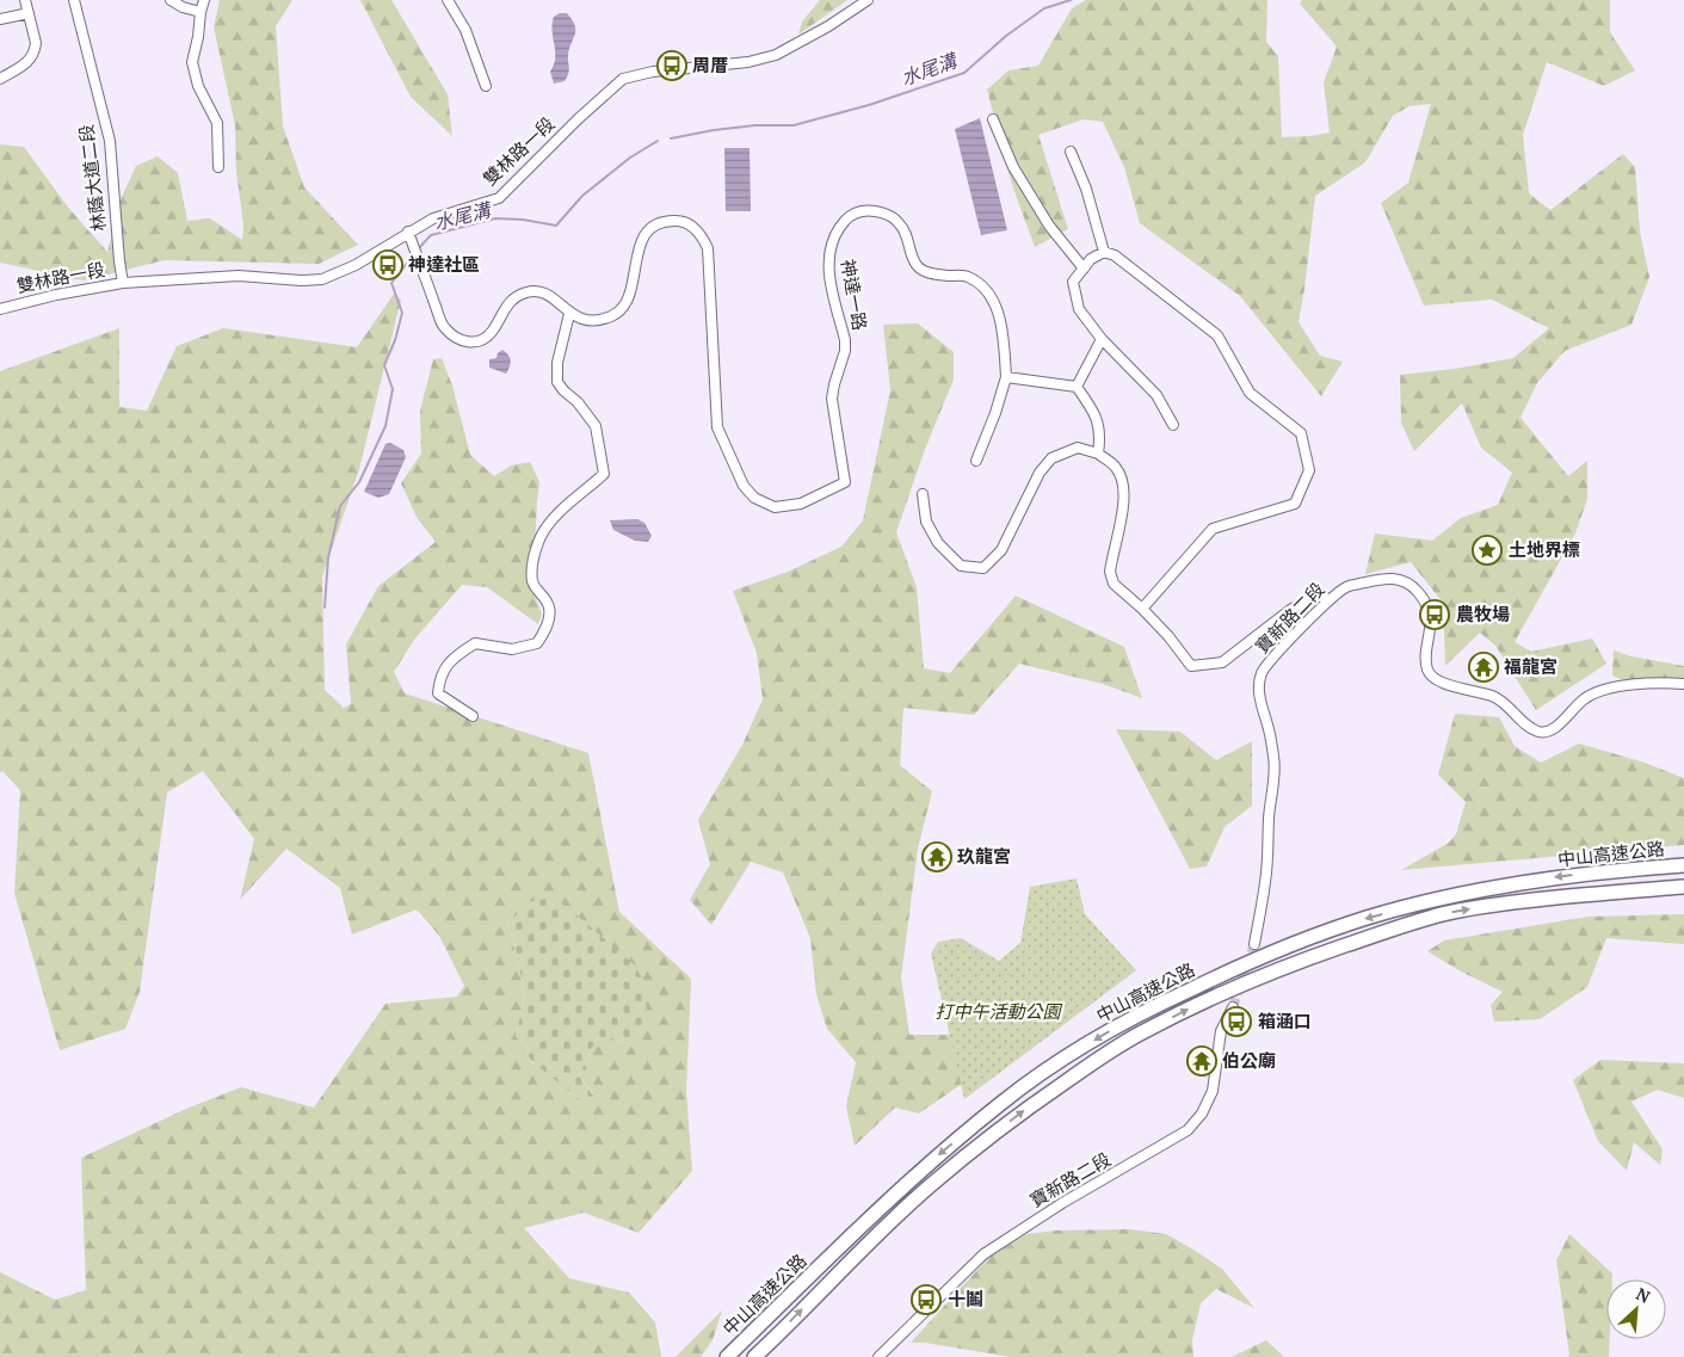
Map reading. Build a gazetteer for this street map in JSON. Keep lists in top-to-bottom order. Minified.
{"streets":{"highway":["中山高速公路"],"street":["雙林路一段","林蔭大道二段","神達一路","寶新路二段"]},"crossings":[["雙林路一段","林蔭大道二段"],["雙林路一段","神達一路"]],"water":["水尾溝"],"parks":["打中午活動公園"],"places":{"bus stop":["周厝","神達社區","農牧場","箱涵口","十鬮"],"place":["土地界標"],"temple":["福龍宮","玖龍宮","伯公廟"]},"north":"top right"}
